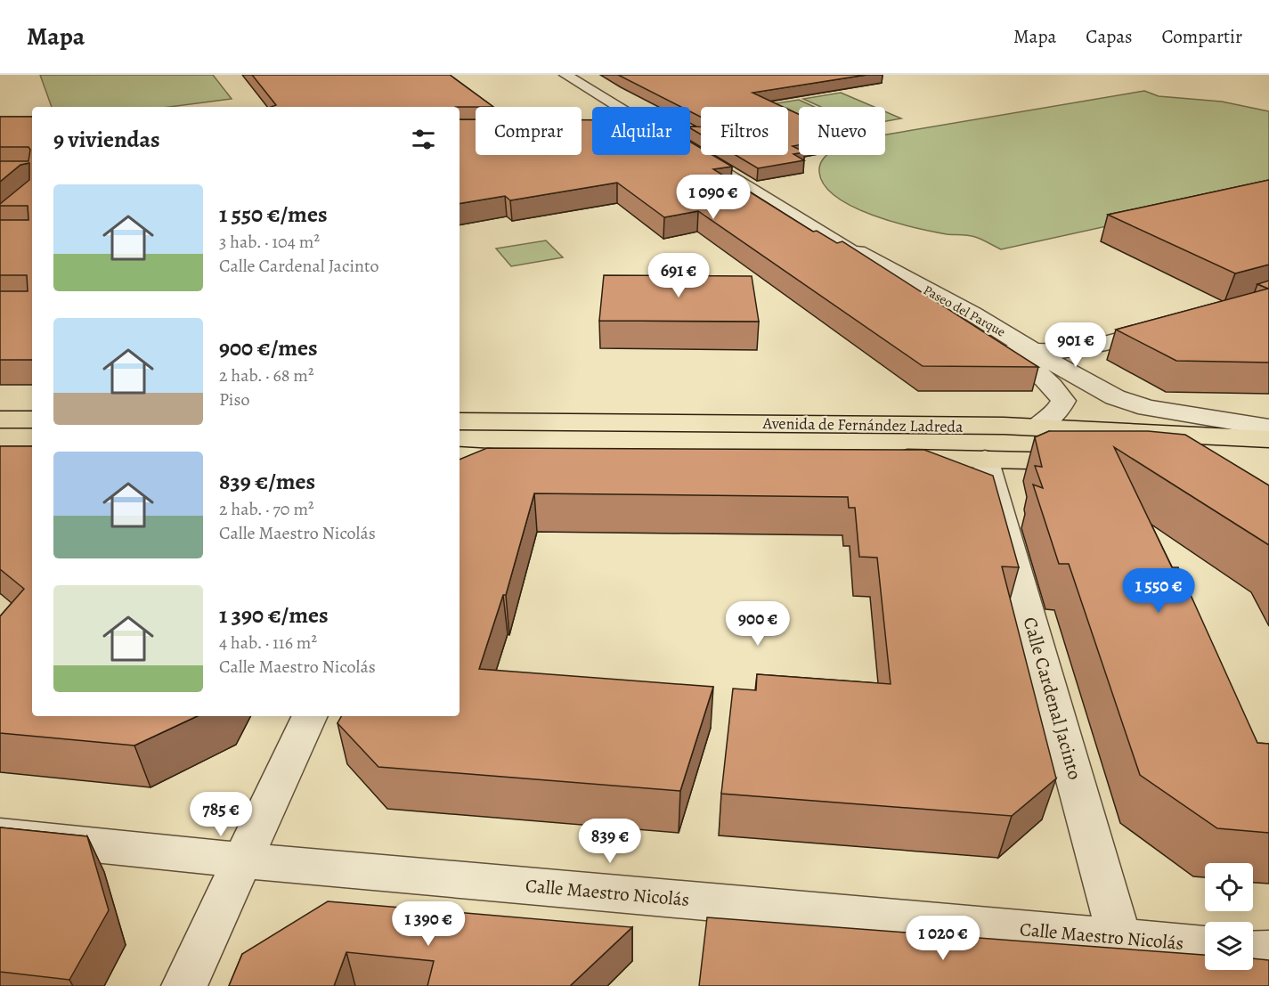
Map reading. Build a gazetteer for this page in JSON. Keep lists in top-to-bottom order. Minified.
{"streets":{"highway":["Avenida de Fernández Ladreda"],"street":["Paseo del Parque","Calle Cardenal Jacinto","Calle Maestro Nicolás"]},"crossings":[["Paseo del Parque","Avenida de Fernández Ladreda"],["Avenida de Fernández Ladreda","Calle Cardenal Jacinto"],["Calle Cardenal Jacinto","Calle Maestro Nicolás"]],"page":{"header":"Mapa","nav":["Mapa","Capas","Compartir"],"chip":["Comprar","Alquilar","Filtros","Nuevo"],"heading":"9 viviendas","list":[{"name":"1 550 €/mes","note":"3 hab. · 104 m² · Calle Cardenal Jacinto"},{"name":"900 €/mes","note":"2 hab. · 68 m² · Piso"},{"name":"839 €/mes","note":"2 hab. · 70 m² · Calle Maestro Nicolás"},{"name":"1 390 €/mes","note":"4 hab. · 116 m² · Calle Maestro Nicolás"}],"price":["1 090 €","691 €","901 €","1 550 €","900 €","785 €","839 €","1 390 €","1 020 €"]}}
